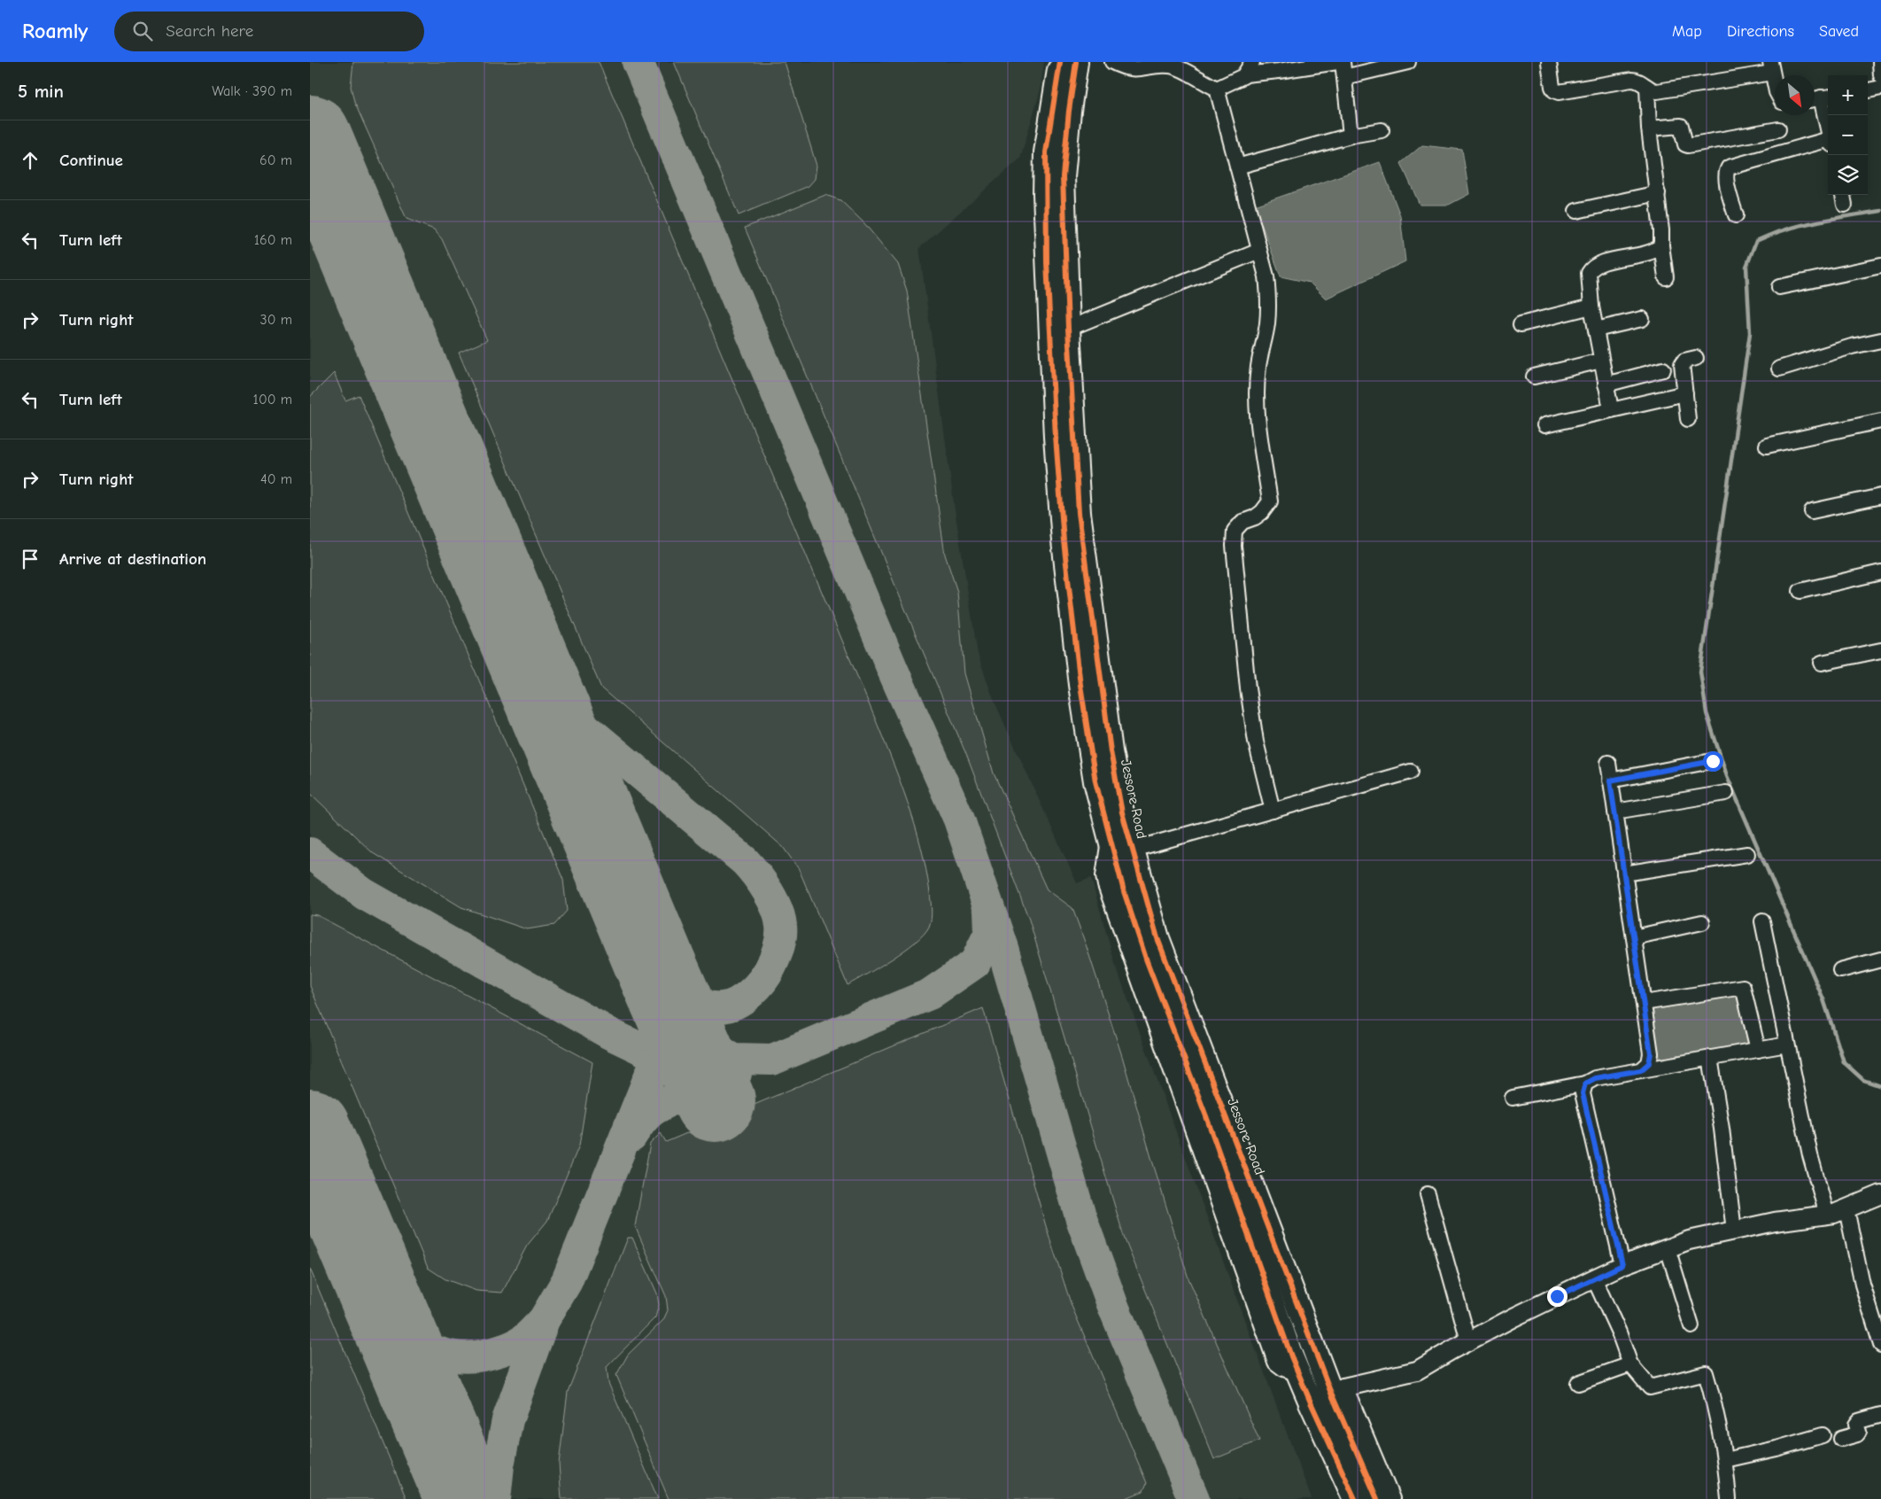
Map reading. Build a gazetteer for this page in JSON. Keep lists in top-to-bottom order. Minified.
{"streets":{"highway":["Jessore Road"]},"north":"bottom right","page":{"header":"Roamly","search":"Search here","nav":["Map","Directions","Saved"],"heading":["5 min","Walk · 390 m"],"map_buttons":["+","−"],"list":[["Continue","60 m"],["Turn left","160 m"],["Turn right","30 m"],["Turn left","100 m"],["Turn right","40 m"],"Arrive at destination"]}}
